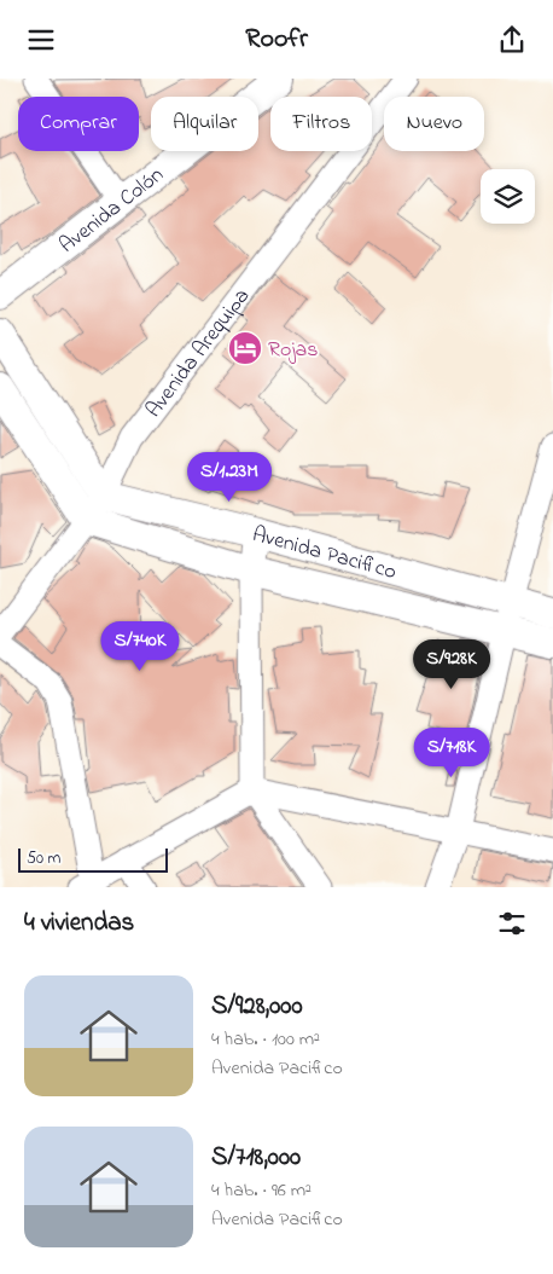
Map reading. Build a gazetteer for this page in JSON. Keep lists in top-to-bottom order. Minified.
{"streets":{"main road":["Avenida Colón","Avenida Pacifico"],"street":["Avenida Arequipa"]},"crossings":[["Avenida Arequipa","Avenida Pacifico"]],"places":{"hotel":["Rojas"]},"scale_bar":"50 m","page":{"header":"Roofr","chip":["Comprar","Alquilar","Filtros","Nuevo"],"price":["S/1.23M","S/740K","S/928K","S/718K"],"scale":"50 m","heading":"4 viviendas","list":[{"name":"S/928,000","note":"4 hab. · 100 m² · Avenida Pacifico"},{"name":"S/718,000","note":"4 hab. · 96 m² · Avenida Pacifico"}]}}
